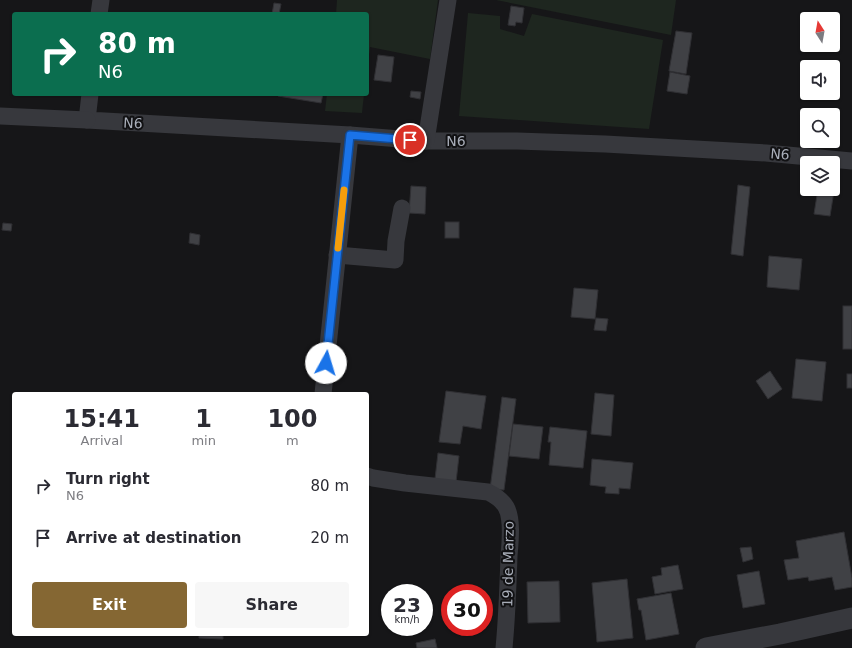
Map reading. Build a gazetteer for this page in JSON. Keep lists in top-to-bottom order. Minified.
{"streets":{"street":["N6","19 de Marzo"]},"north":"top","page":{"turn":["80 m","N6"],"eta":["15:41","Arrival","1","min","100","m"],"list":[{"name":"Turn right","note":"N6","value":"80 m"},{"name":"Arrive at destination","value":"20 m"}],"buttons":["Exit","Share"],"speed":"23 km/h","limit":"30"}}
